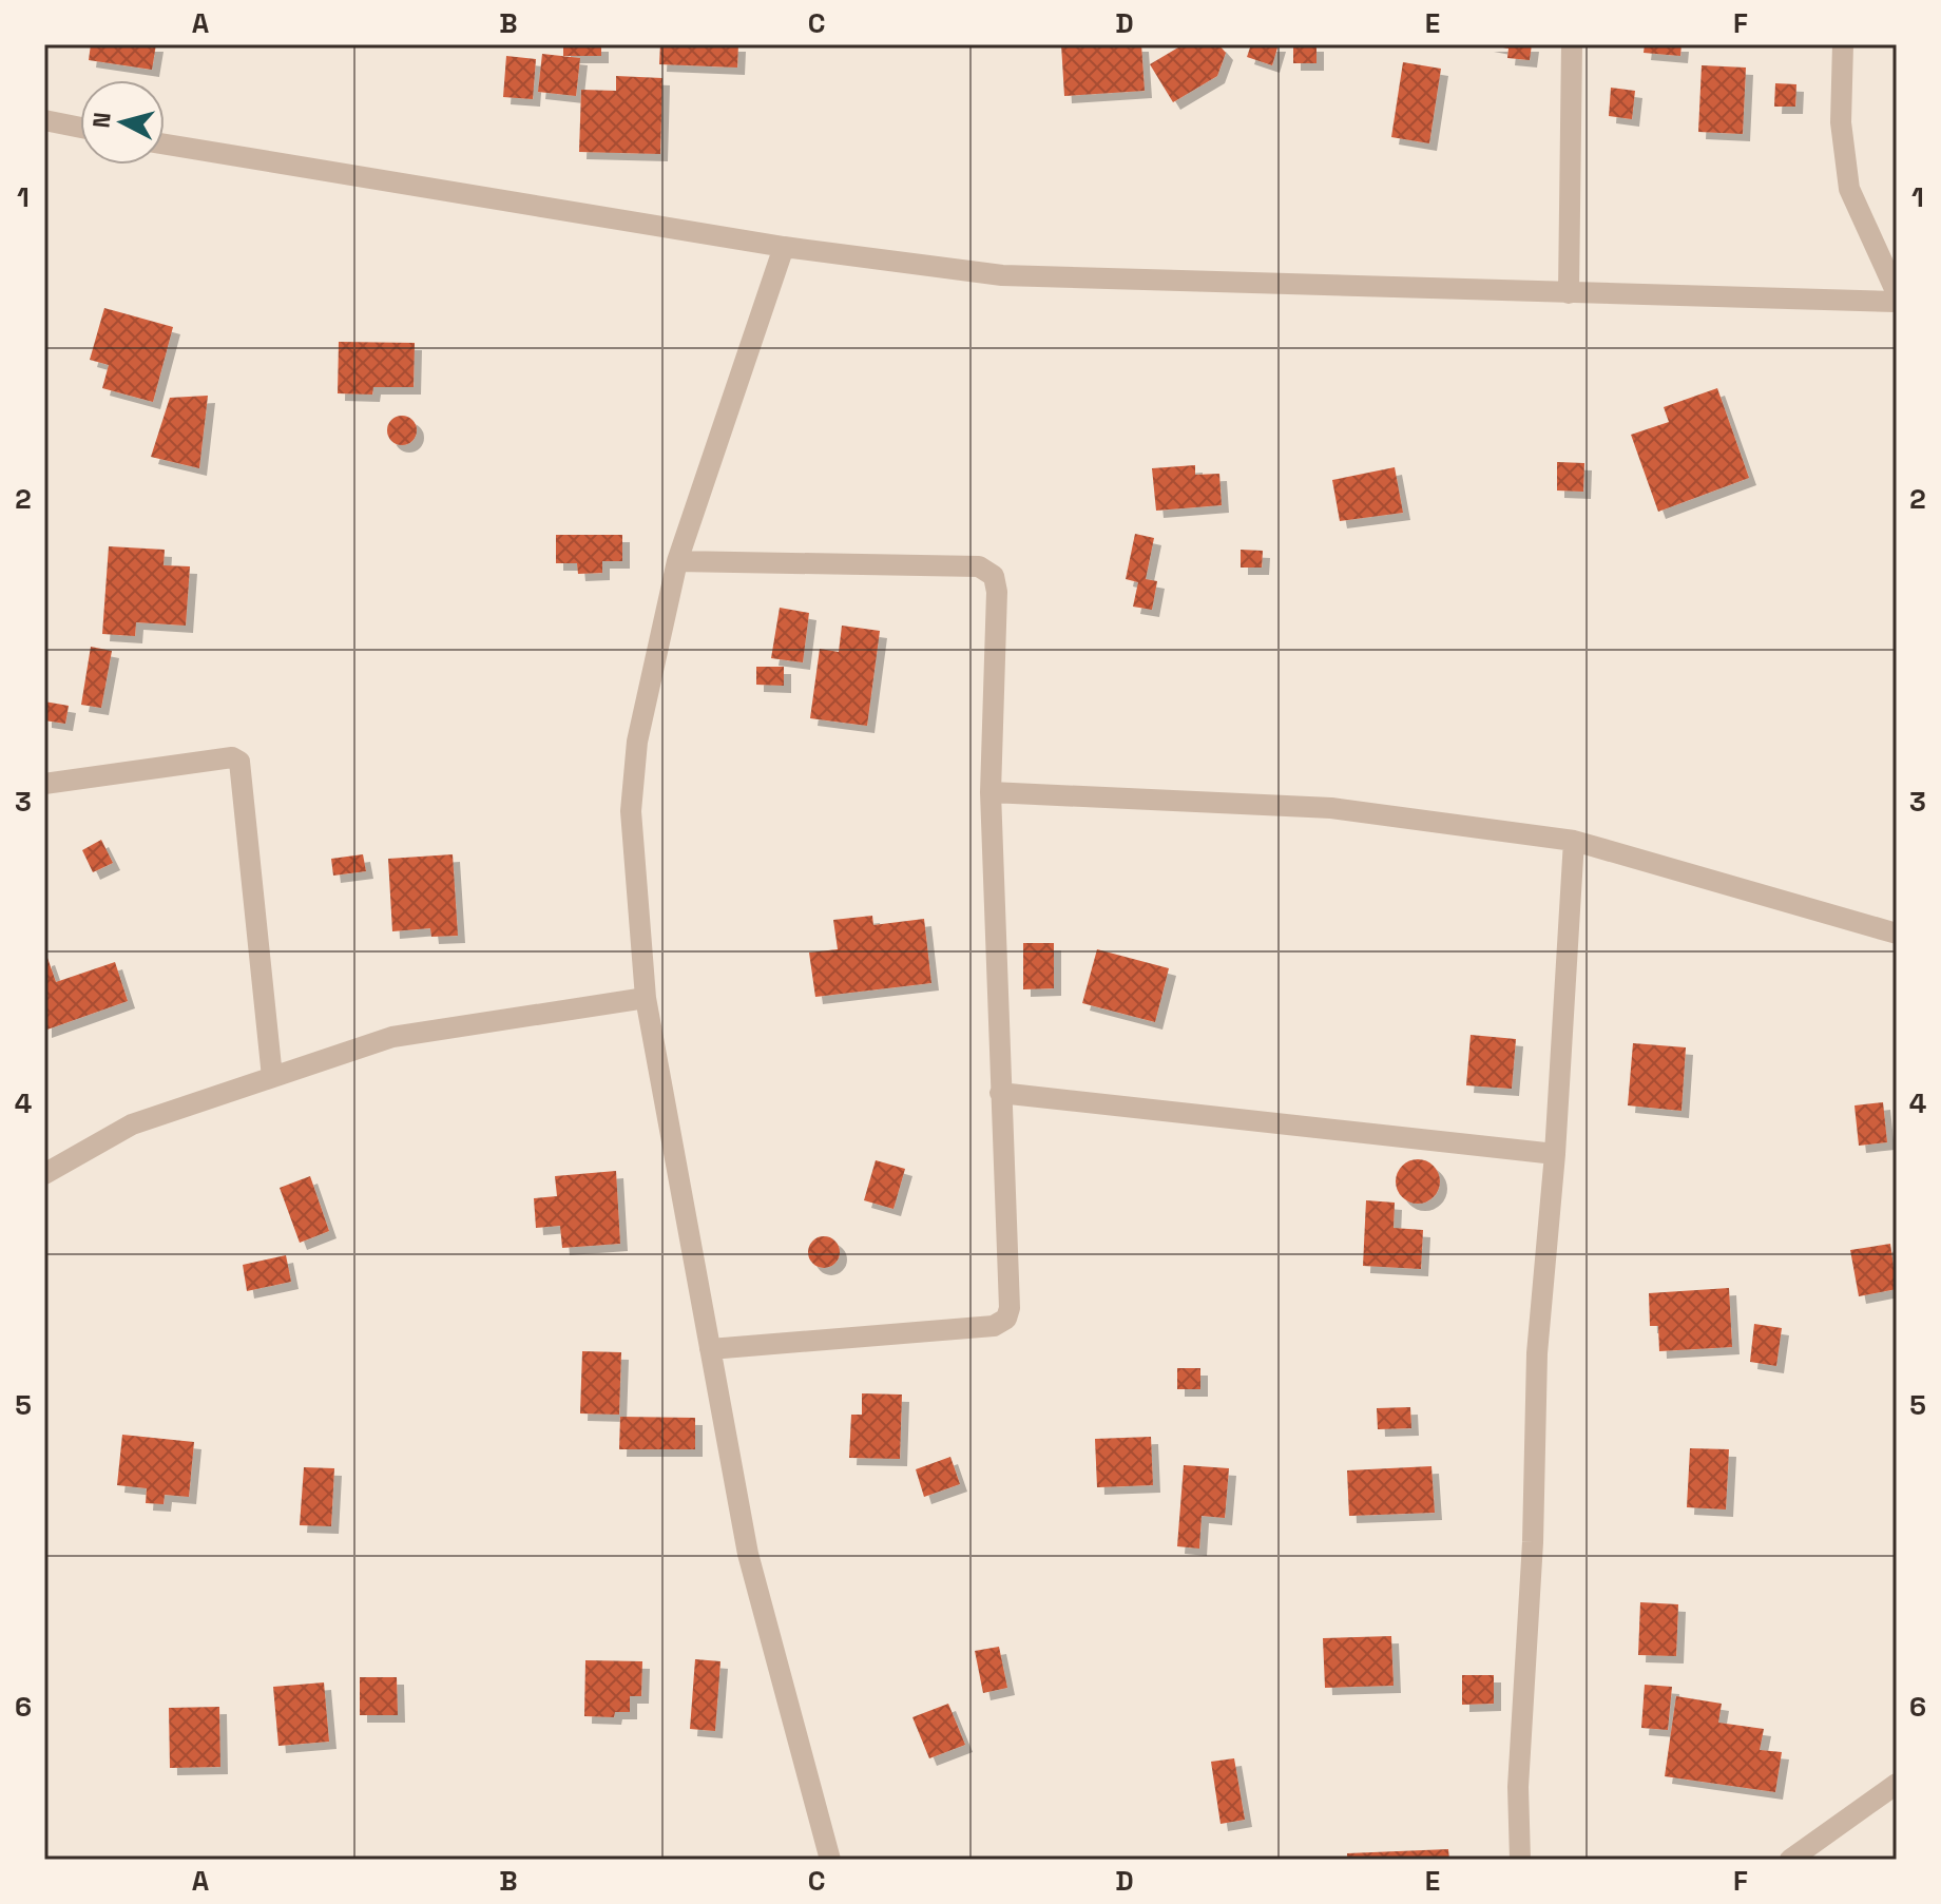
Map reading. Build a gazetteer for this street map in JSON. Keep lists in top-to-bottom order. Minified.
{"north":"left","grid":{"columns":["A","B","C","D","E","F"],"rows":["1","2","3","4","5","6"]}}
